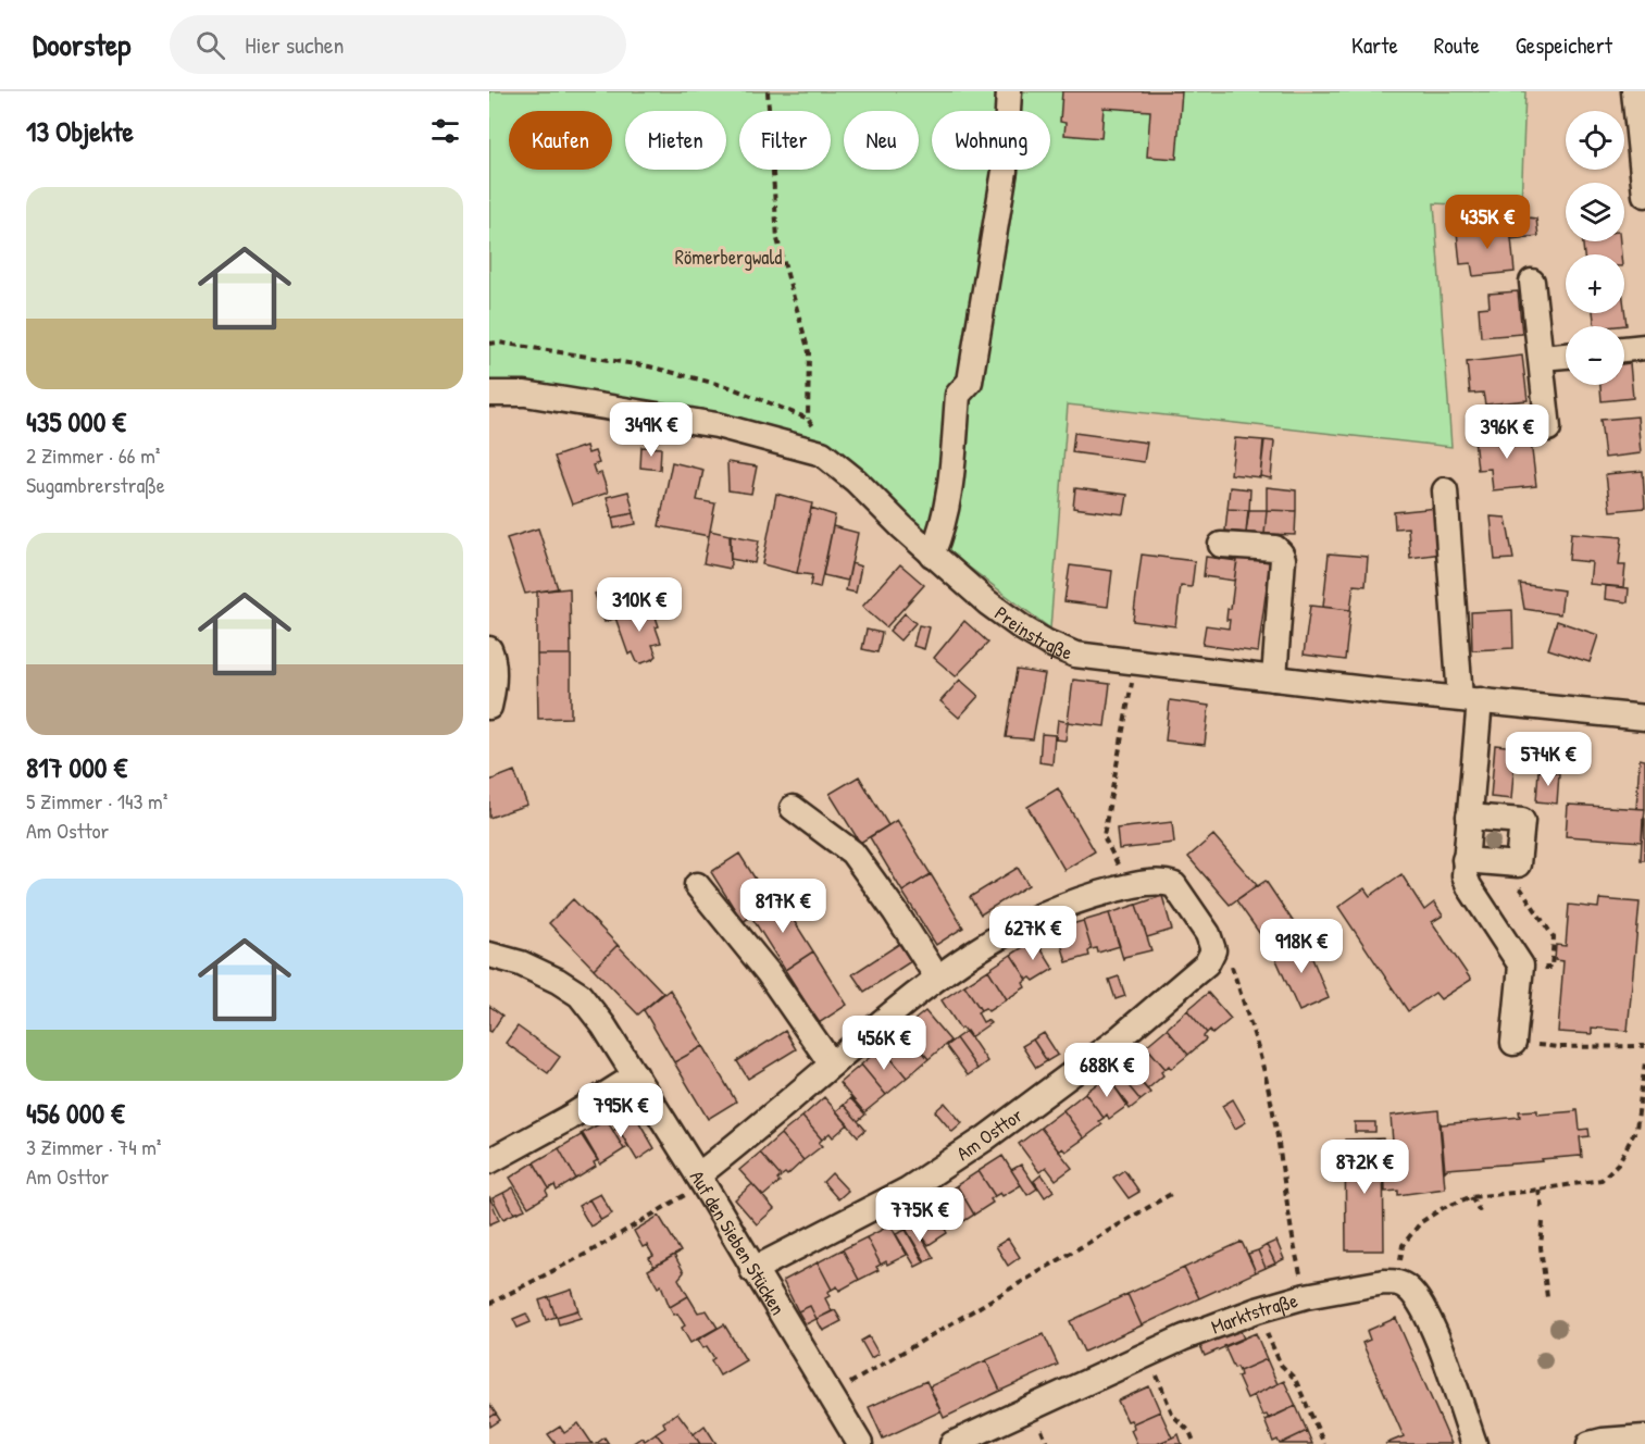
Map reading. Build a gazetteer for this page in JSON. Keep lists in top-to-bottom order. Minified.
{"streets":{"street":["Preinstraße","Am Osttor","Auf den Sieben Stücken","Marktstraße"]},"crossings":[["Am Osttor","Auf den Sieben Stücken"]],"parks":["Römerbergwald"],"page":{"header":"Doorstep","search":"Hier suchen","nav":["Karte","Route","Gespeichert"],"heading":"13 Objekte","map_buttons":["+","−"],"chip":["Kaufen","Mieten","Filter","Neu","Wohnung"],"list":[{"name":"435 000 €","note":"2 Zimmer · 66 m² · Sugambrerstraße"},{"name":"817 000 €","note":"5 Zimmer · 143 m² · Am Osttor"},{"name":"456 000 €","note":"3 Zimmer · 74 m² · Am Osttor"}],"price":["435K €","349K €","396K €","310K €","574K €","817K €","627K €","918K €","456K €","688K €","795K €","872K €","775K €"]}}
